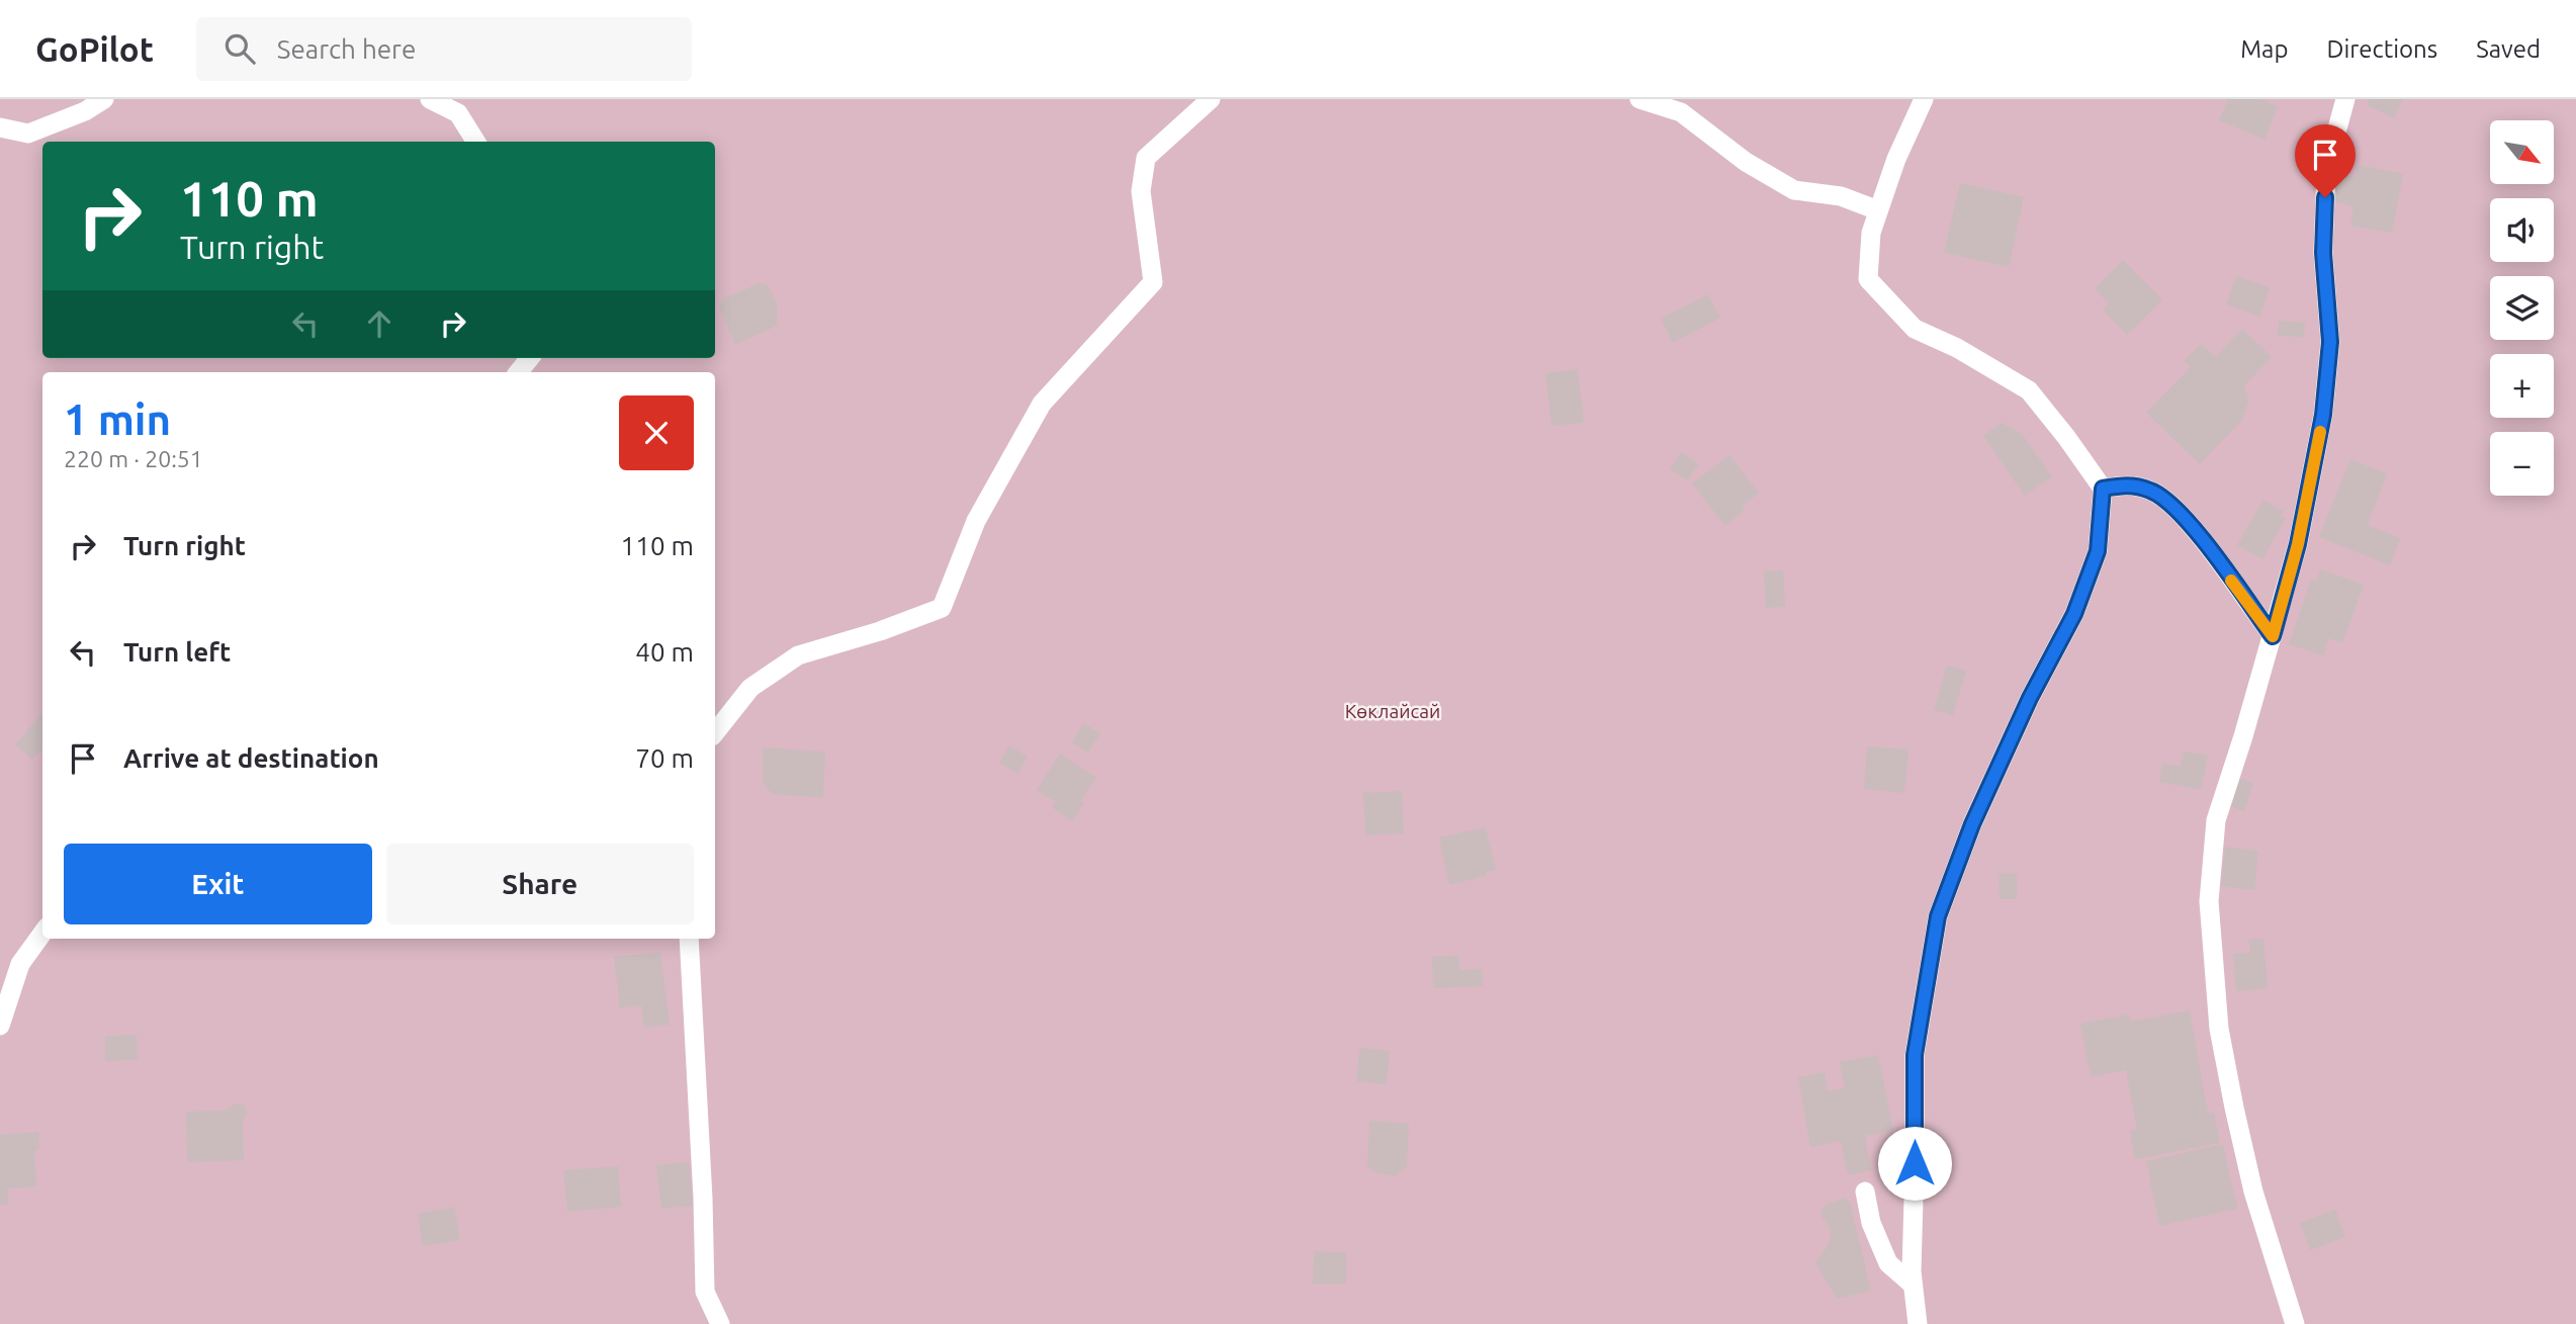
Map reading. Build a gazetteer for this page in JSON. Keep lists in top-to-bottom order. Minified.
{"parks":["Көклайсай"],"north":"bottom right","page":{"header":"GoPilot","search":"Search here","nav":["Map","Directions","Saved"],"map_buttons":["+","−"],"turn":["110 m","Turn right"],"heading":["1 min","220 m · 20:51"],"list":[{"name":"Turn right","value":"110 m"},{"name":"Turn left","value":"40 m"},{"name":"Arrive at destination","value":"70 m"}],"buttons":["Exit","Share"]}}
